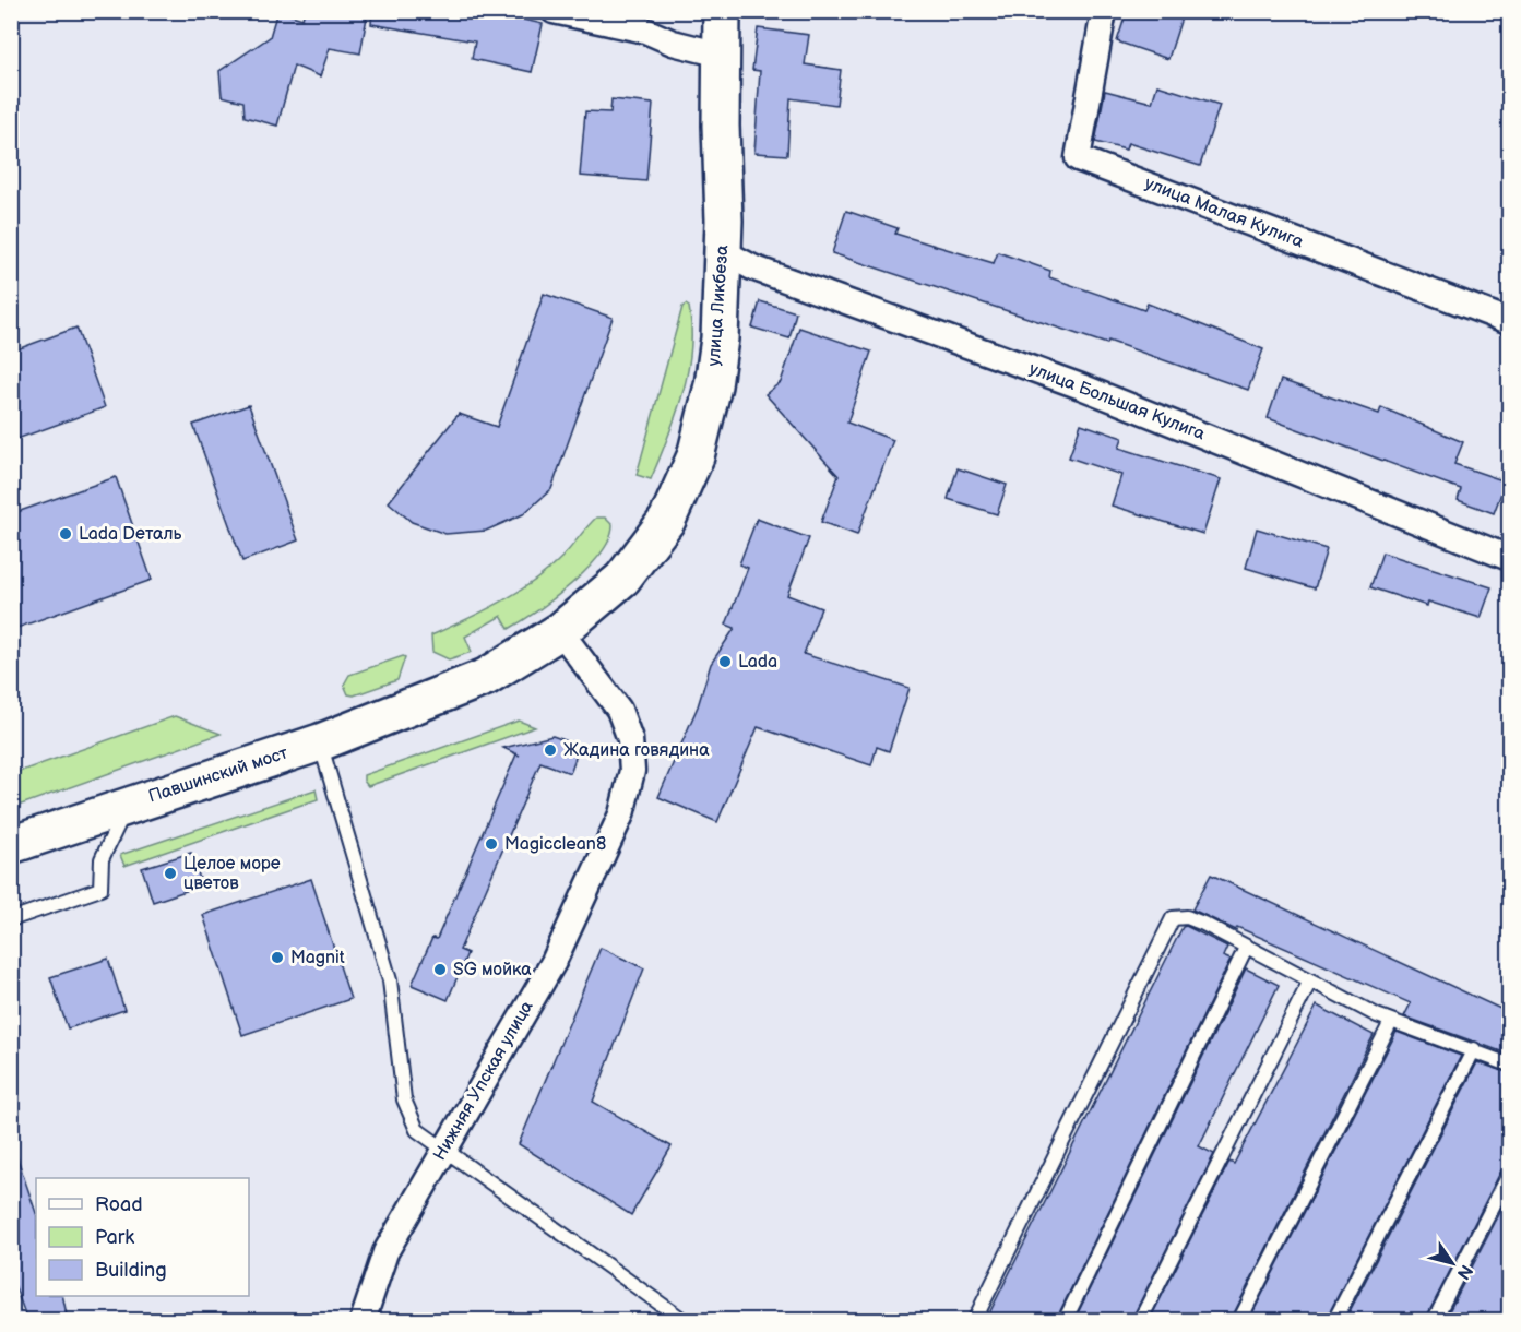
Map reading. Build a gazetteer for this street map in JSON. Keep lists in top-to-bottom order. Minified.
{"streets":{"main road":["улица Ликбеза","Павшинский мост"],"street":["улица Малая Кулига","улица Большая Кулига","Нижняя Упская улица"]},"crossings":[["улица Ликбеза","улица Большая Кулига"],["улица Ликбеза","Павшинский мост"],["улица Ликбеза","Нижняя Упская улица"]],"places":["Lada Dеталь","Lada","Жадина говядина","Magicclean8","Целое море цветов","Magnit","SG мойка"],"legend":["Road","Park","Building"],"north":"bottom right"}
